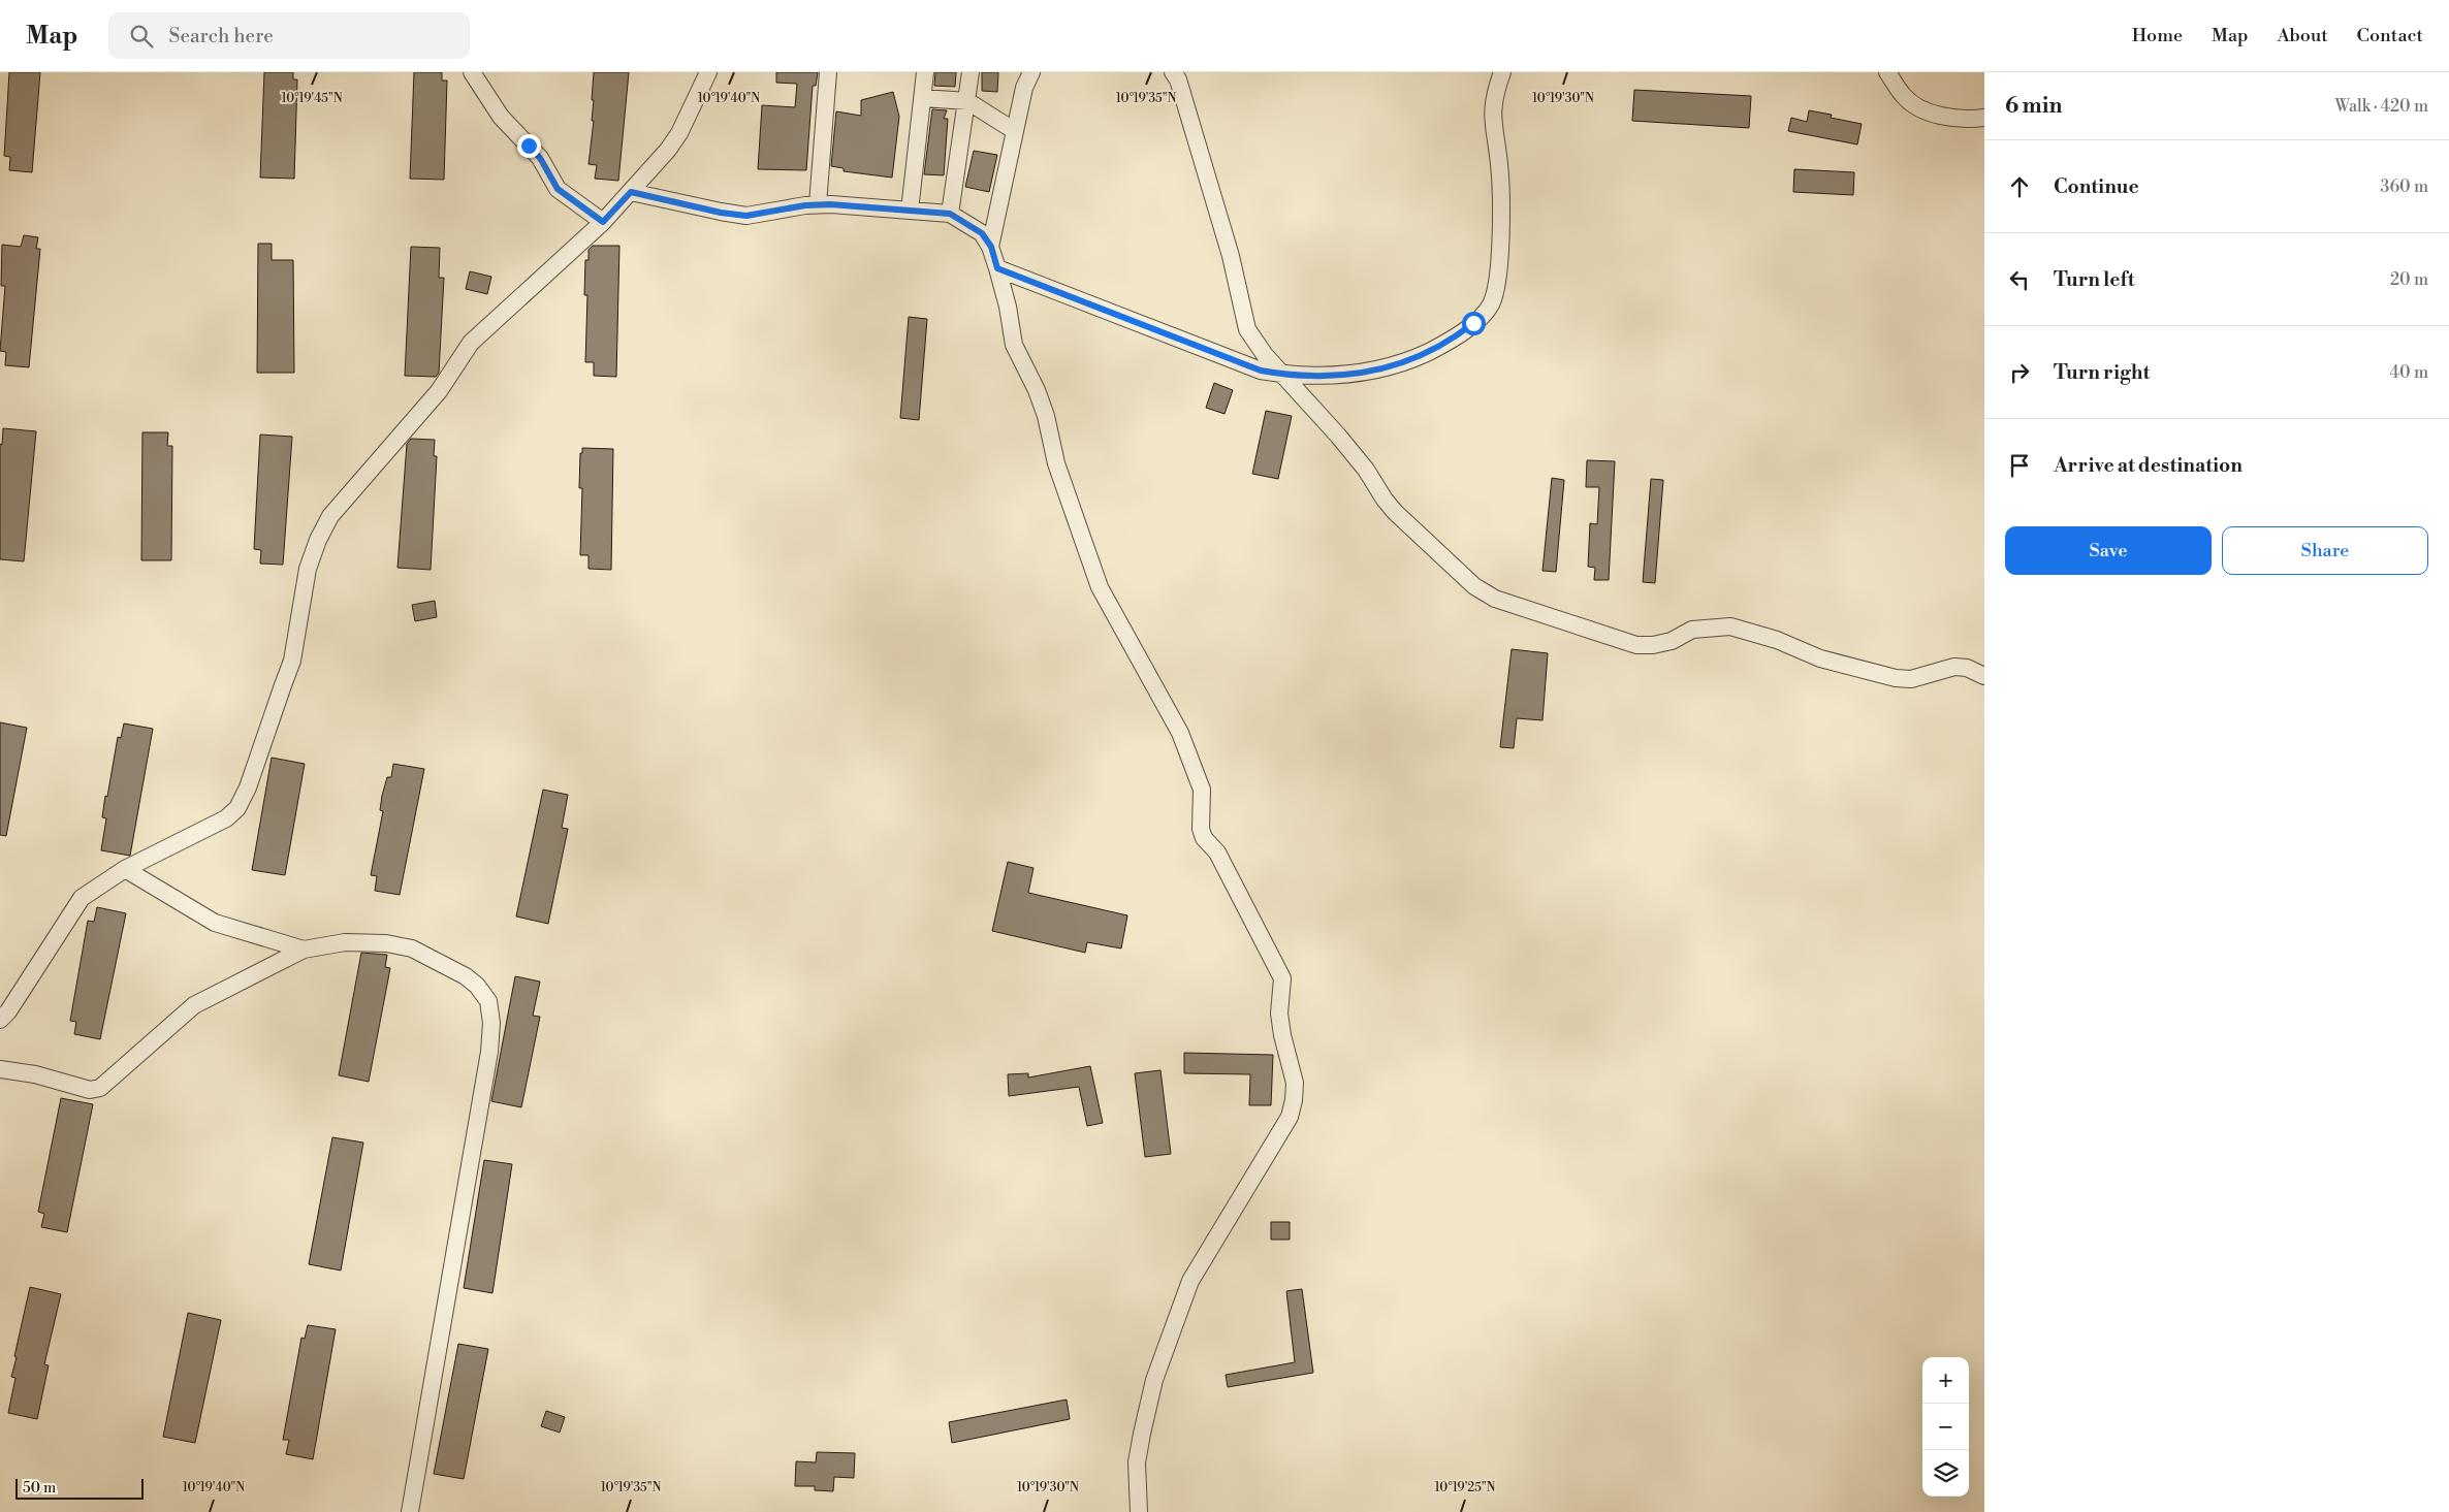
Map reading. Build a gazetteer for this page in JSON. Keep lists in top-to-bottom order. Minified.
{"scale_bar":"50 m","page":{"header":"Map","search":"Search here","nav":["Home","Map","About","Contact"],"heading":["6 min","Walk · 420 m"],"list":[["Continue","360 m"],["Turn left","20 m"],["Turn right","40 m"],"Arrive at destination"],"buttons":["Save","Share"],"map_buttons":["+","−"],"scale":"50 m"},"coordinates":["10°19'45\"N","10°19'40\"N","10°19'35\"N","10°19'30\"N","10°19'25\"N"]}
